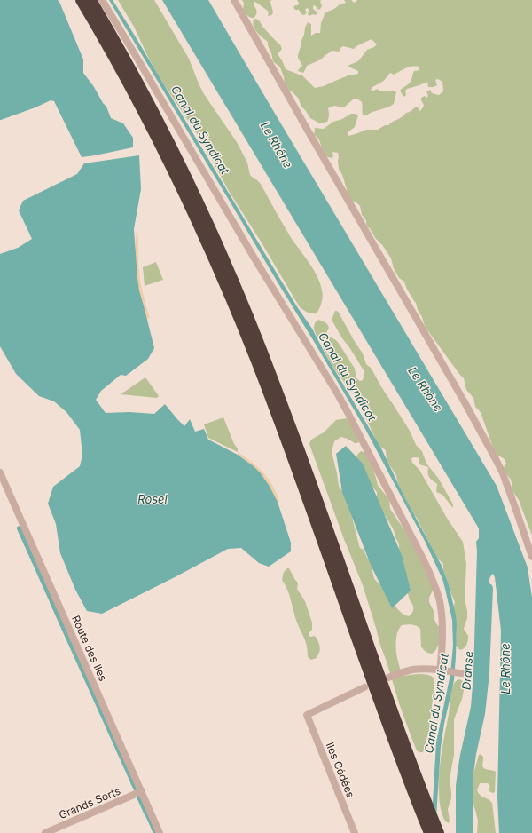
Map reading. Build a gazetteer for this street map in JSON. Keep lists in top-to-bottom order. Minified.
{"streets":{"street":["Route des Iles","Iles Cédées","Grands Sorts"]},"crossings":[["Route des Iles","Grands Sorts"]],"water":["Canal du Syndicat","Le Rhône","Rosel","Dranse"]}
